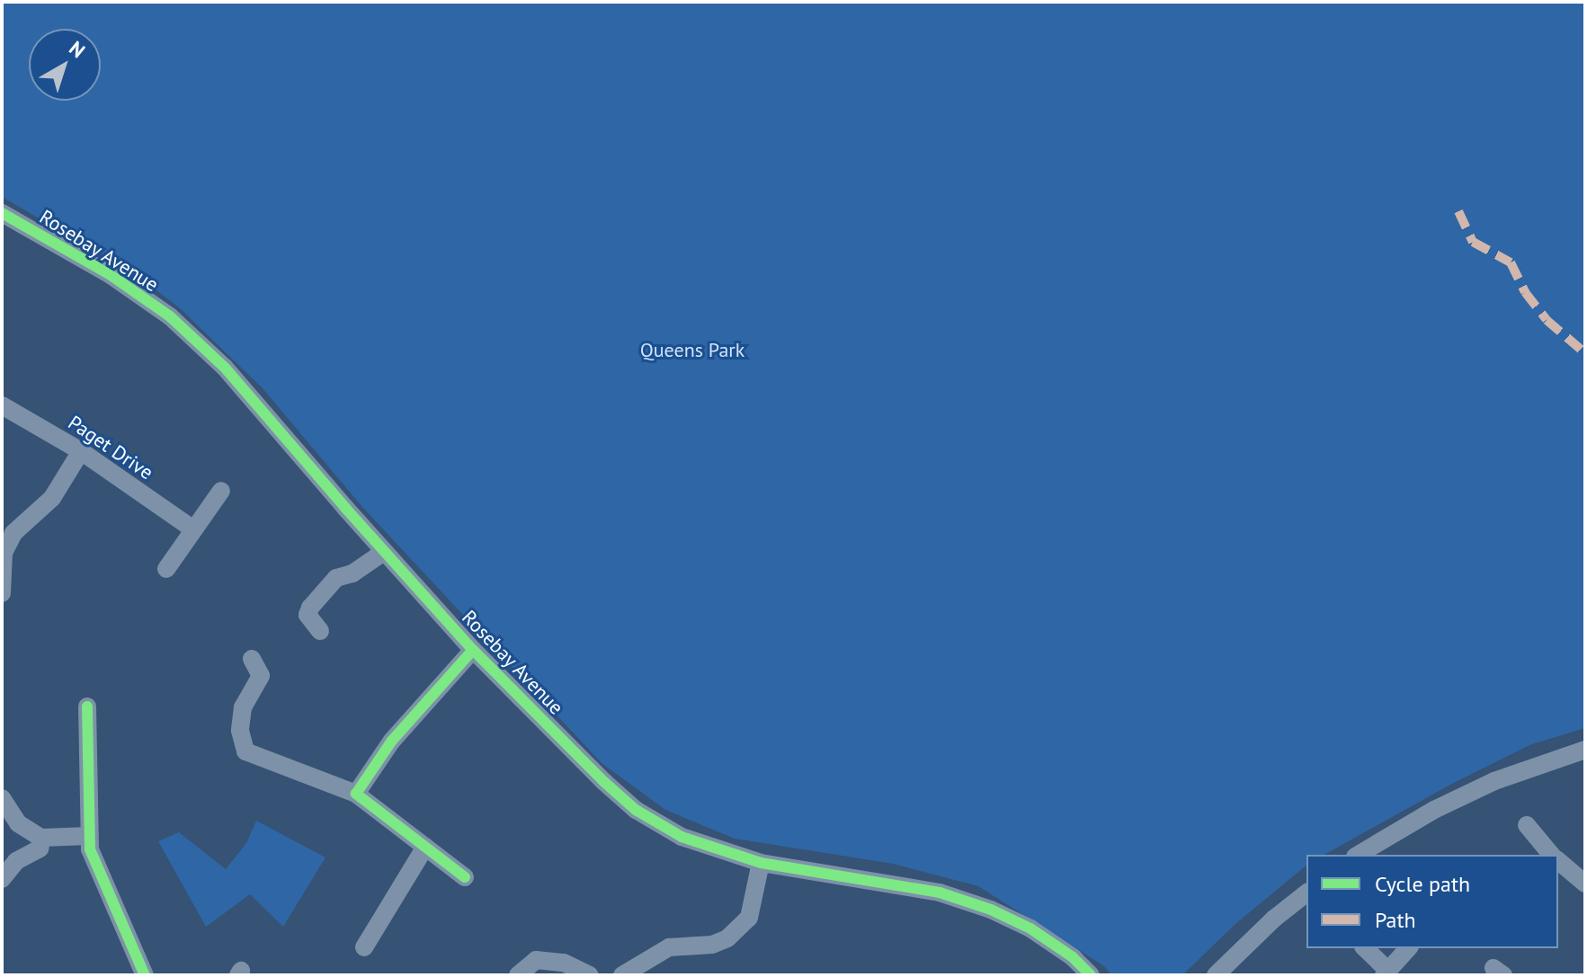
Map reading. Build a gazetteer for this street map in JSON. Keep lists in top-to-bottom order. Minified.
{"streets":{"street":["Rosebay Avenue","Paget Drive"]},"parks":["Queens Park"],"legend":["Cycle path","Path"],"north":"top right"}
